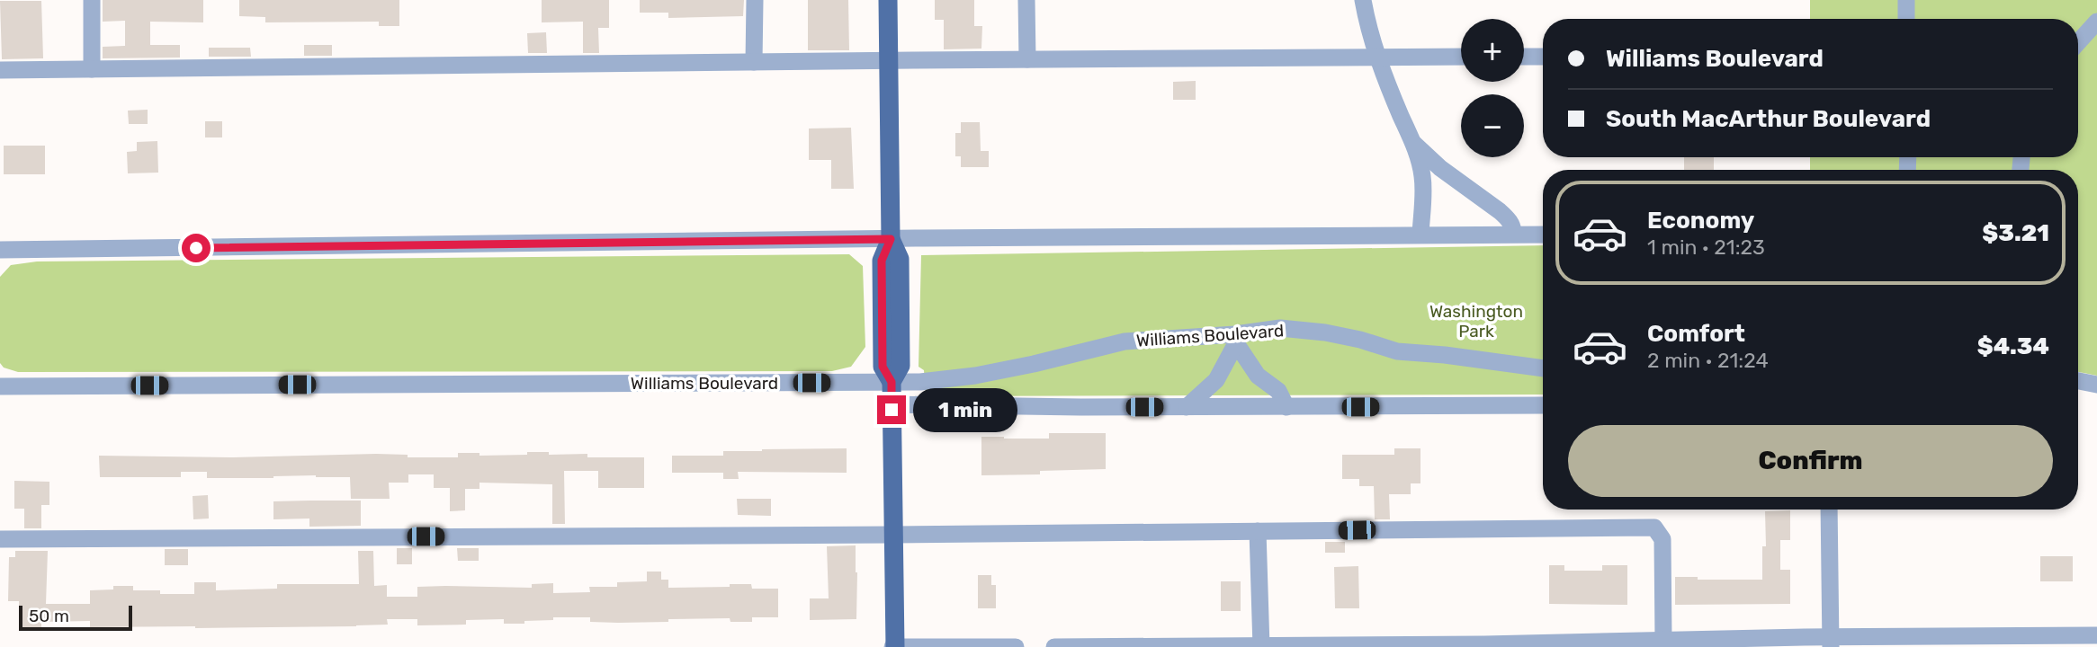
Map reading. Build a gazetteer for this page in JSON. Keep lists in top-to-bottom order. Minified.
{"streets":{"street":["Williams Boulevard"]},"parks":["Washington Park"],"scale_bar":"50 m","page":{"map_buttons":["+","−"],"banner":["Williams Boulevard","South MacArthur Boulevard"],"list":[{"name":"Economy","note":"1 min · 21:23","value":"$3.21"},{"name":"Comfort","note":"2 min · 21:24","value":"$4.34"}],"bubble":"1 min","buttons":"Confirm","scale":"50 m"}}
